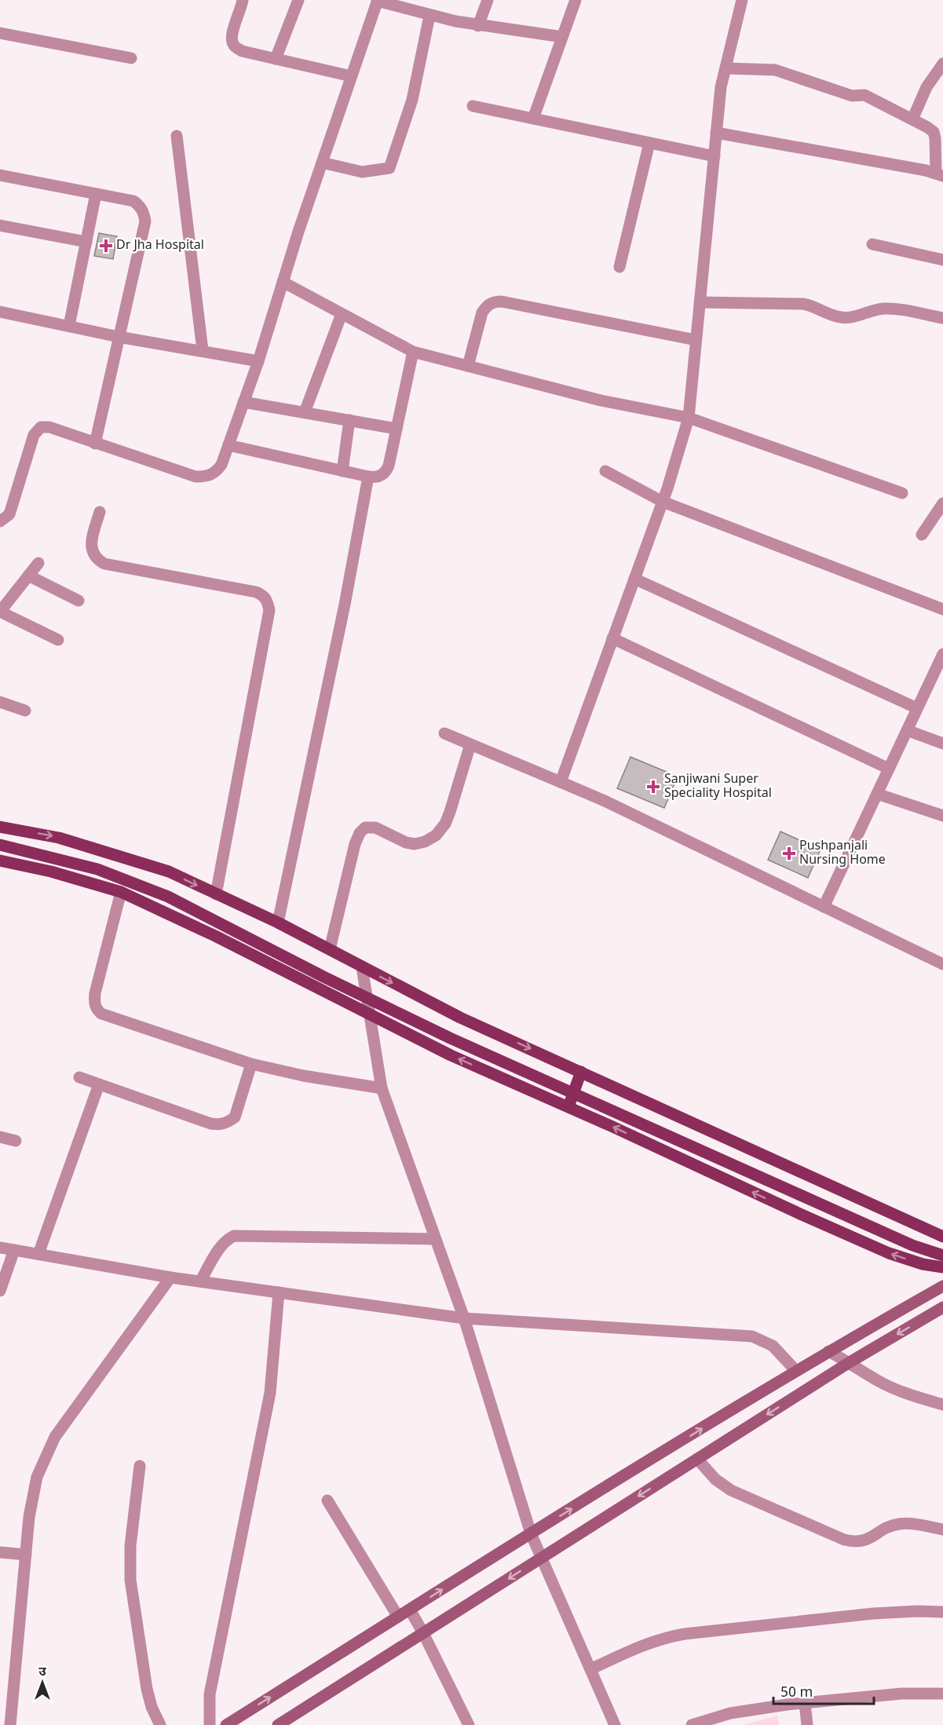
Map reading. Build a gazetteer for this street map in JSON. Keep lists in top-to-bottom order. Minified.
{"places":{"health":["Dr Jha Hospital","Sanjiwani Super Speciality Hospital","Pushpanjali Nursing Home"]},"scale_bar":"50 m","north":"top"}
